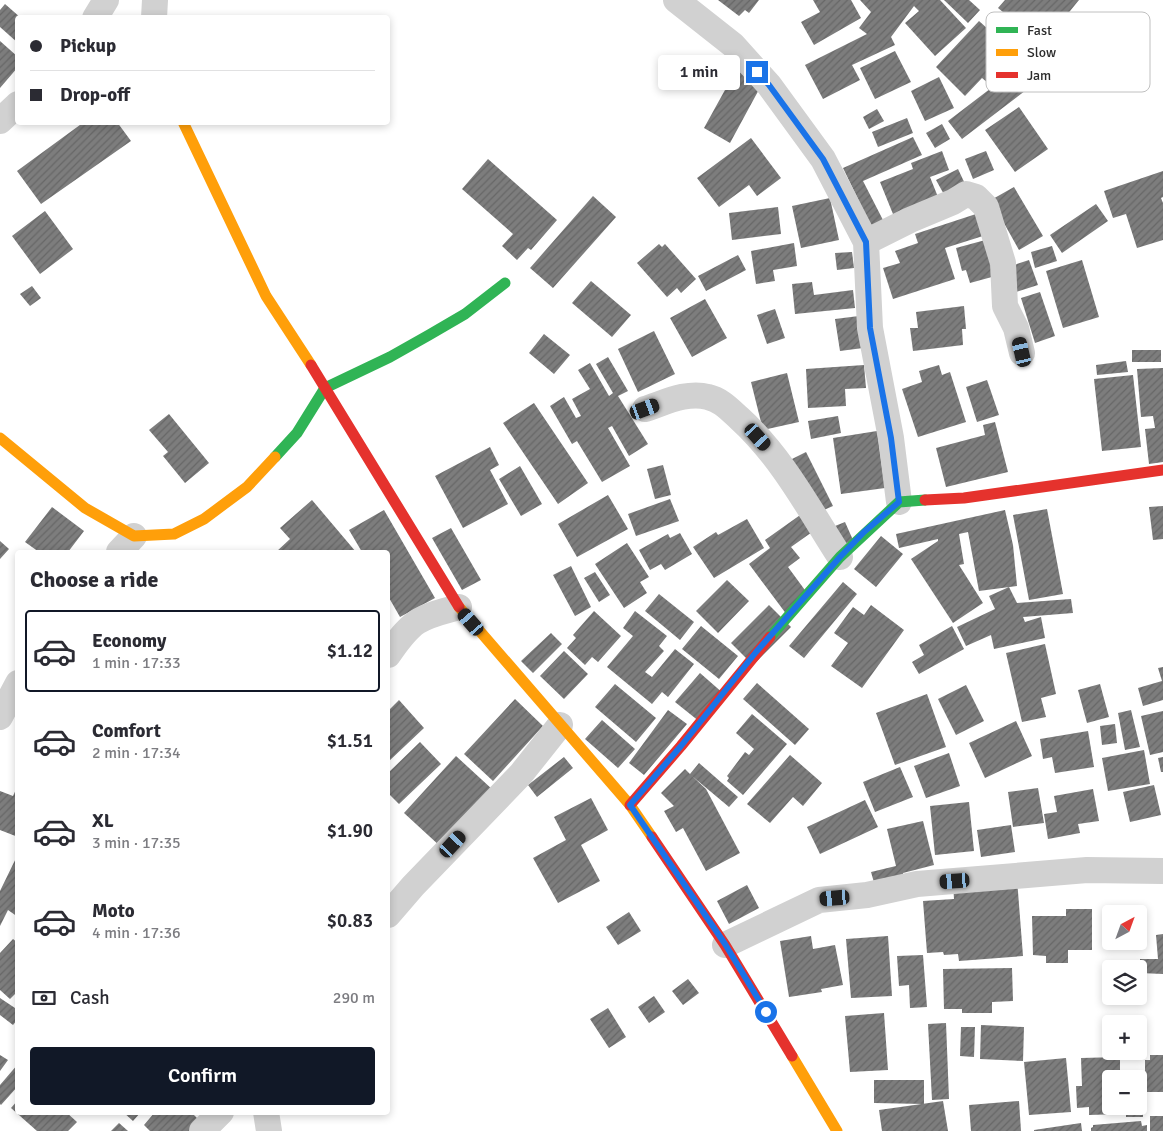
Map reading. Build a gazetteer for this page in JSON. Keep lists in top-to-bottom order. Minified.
{"legend":["Fast","Slow","Jam"],"north":"top right","page":{"banner":["Pickup","Drop-off"],"bubble":"1 min","heading":"Choose a ride","list":[{"name":"Economy","note":"1 min · 17:33","value":"$1.12"},{"name":"Comfort","note":"2 min · 17:34","value":"$1.51"},{"name":"XL","note":"3 min · 17:35","value":"$1.90"},{"name":"Moto","note":"4 min · 17:36","value":"$0.83"}],"map_buttons":["+","−"],"pay":["Cash","290 m"],"buttons":"Confirm"}}
